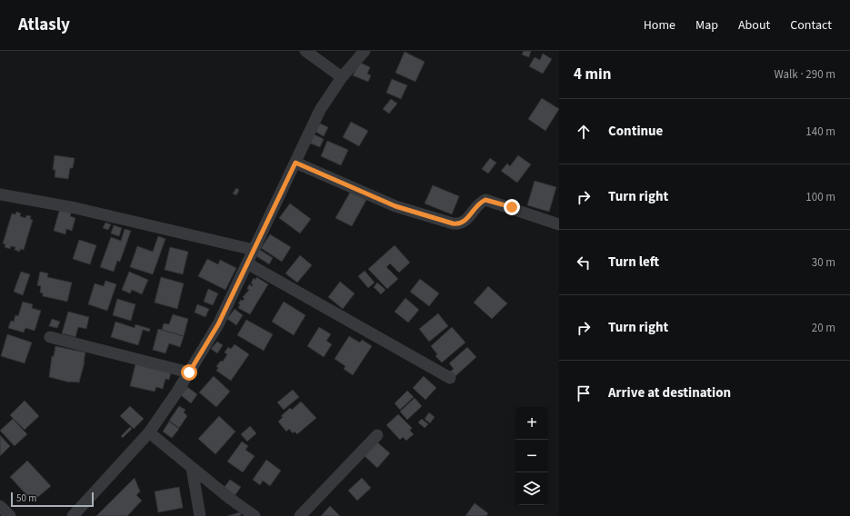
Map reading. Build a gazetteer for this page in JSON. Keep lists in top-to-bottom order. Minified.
{"scale_bar":"50 m","page":{"header":"Atlasly","nav":["Home","Map","About","Contact"],"heading":["4 min","Walk · 290 m"],"list":[["Continue","140 m"],["Turn right","100 m"],["Turn left","30 m"],["Turn right","20 m"],"Arrive at destination"],"map_buttons":["+","−"],"scale":"50 m"}}
